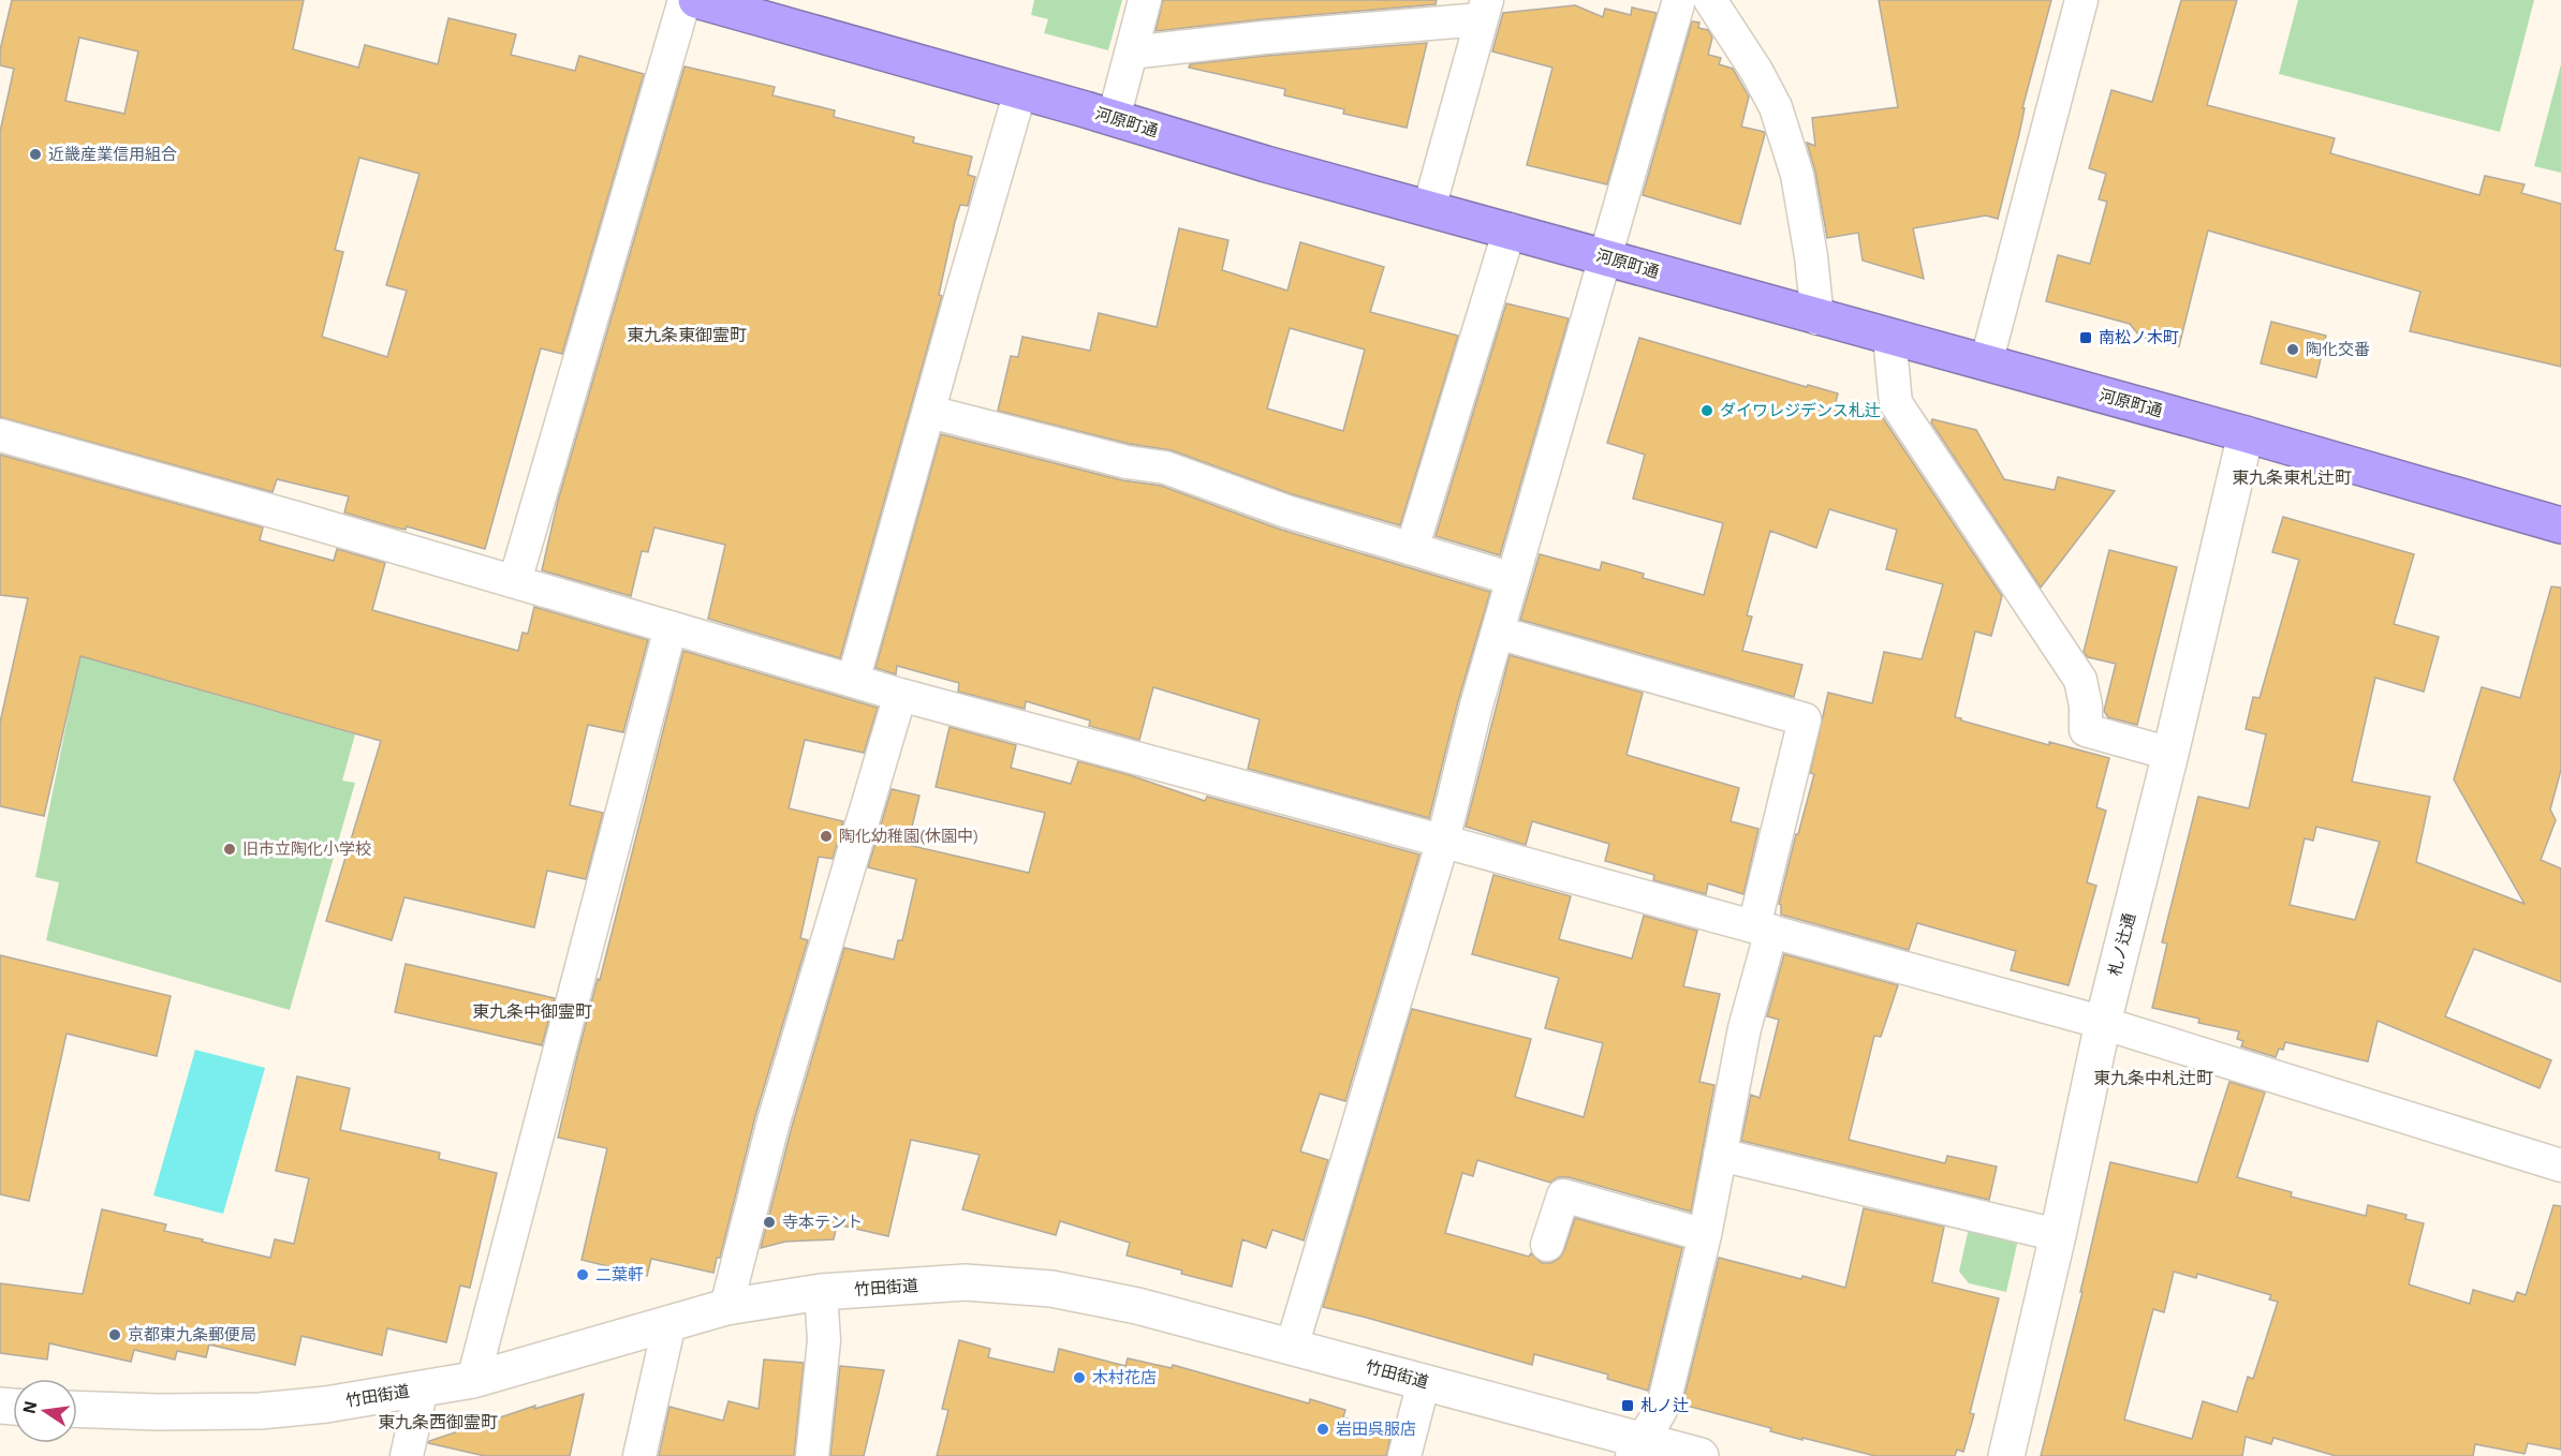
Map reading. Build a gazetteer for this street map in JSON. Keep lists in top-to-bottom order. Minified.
{"streets":{"highway":["河原町通"],"main road":["札ノ辻通","竹田街道"]},"crossings":[["河原町通","札ノ辻通"]],"districts":["東九条東御霊町","東九条東札辻町","東九条中御霊町","東九条中札辻町","東九条西御霊町"],"places":{"other":["近畿産業信用組合","陶化交番","ダイワレジデンス札辻","陶化幼稚園(休園中)","旧市立陶化小学校","寺本テント","二葉軒","京都東九条郵便局","木村花店","岩田呉服店"],"transit":["南松ノ木町","札ノ辻"]},"north":"left"}
